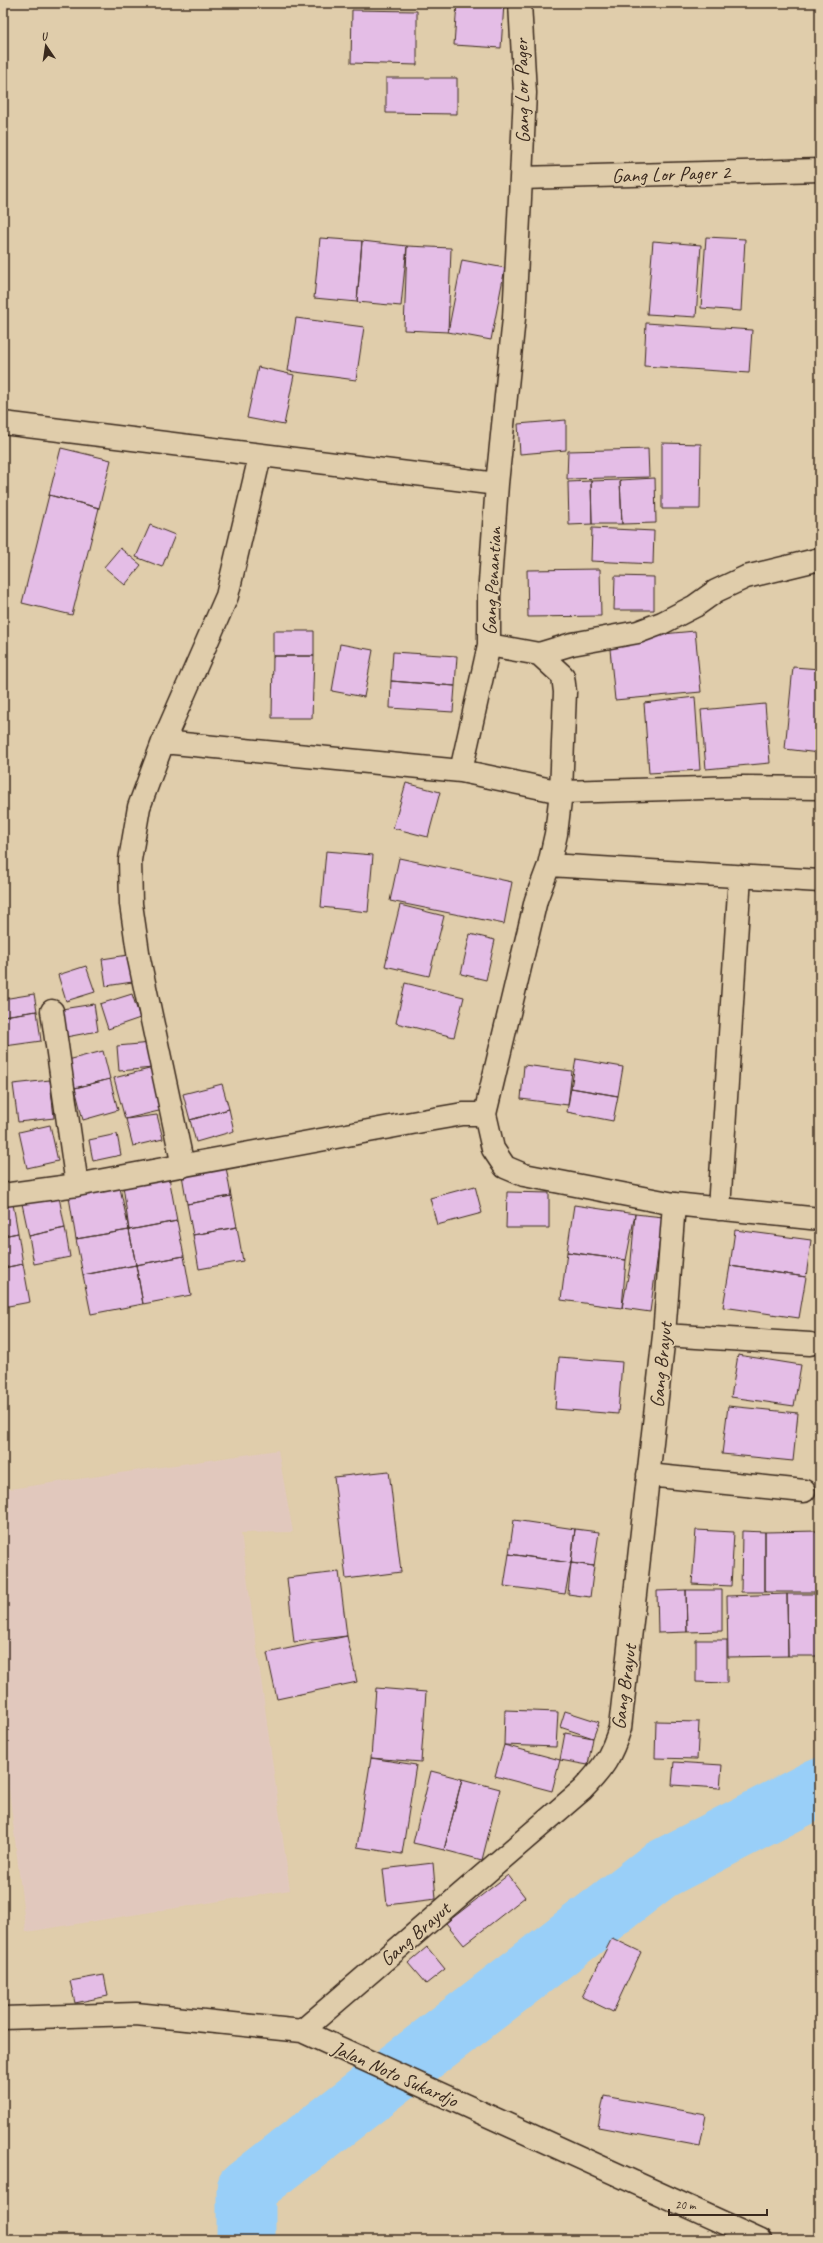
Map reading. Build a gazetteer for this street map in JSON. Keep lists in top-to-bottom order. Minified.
{"streets":{"street":["Gang Lor Pager","Gang Lor Pager 2","Gang Penantian","Gang Brayut","Jalan Noto Sukardjo"]},"crossings":[["Gang Lor Pager","Gang Lor Pager 2"],["Gang Lor Pager","Gang Penantian"],["Gang Brayut","Jalan Noto Sukardjo"]],"scale_bar":"20 m","north":"top"}
